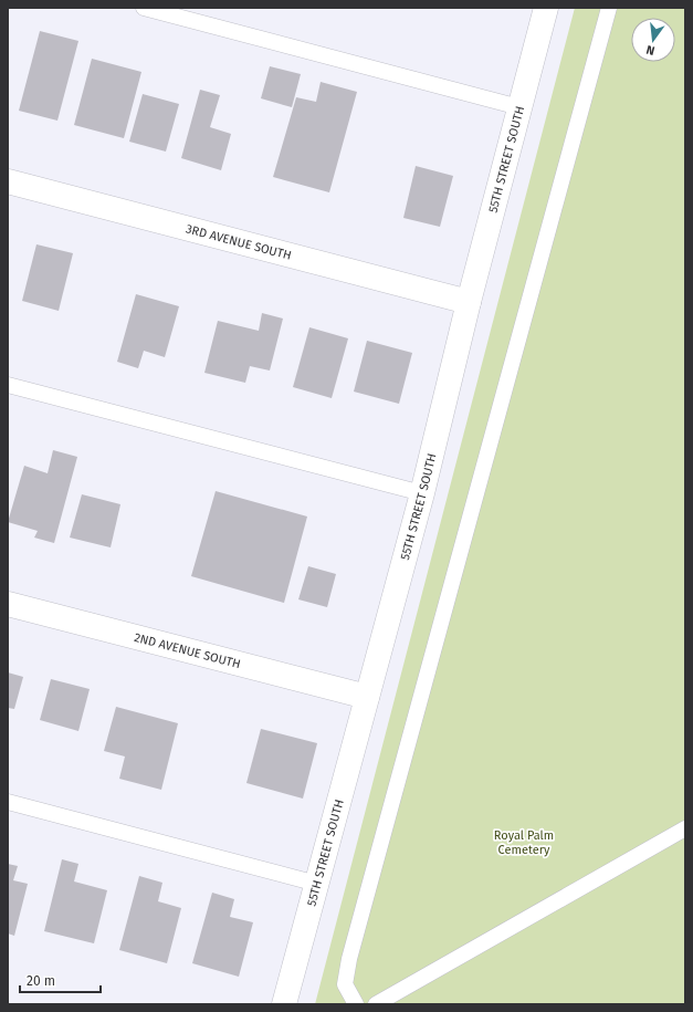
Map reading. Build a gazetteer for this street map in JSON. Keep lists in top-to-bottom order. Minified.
{"streets":{"street":["55TH STREET SOUTH","3RD AVENUE SOUTH","2ND AVENUE SOUTH"]},"crossings":[["55TH STREET SOUTH","3RD AVENUE SOUTH"],["55TH STREET SOUTH","2ND AVENUE SOUTH"]],"parks":["Royal Palm Cemetery"],"scale_bar":"20 m","north":"bottom"}
